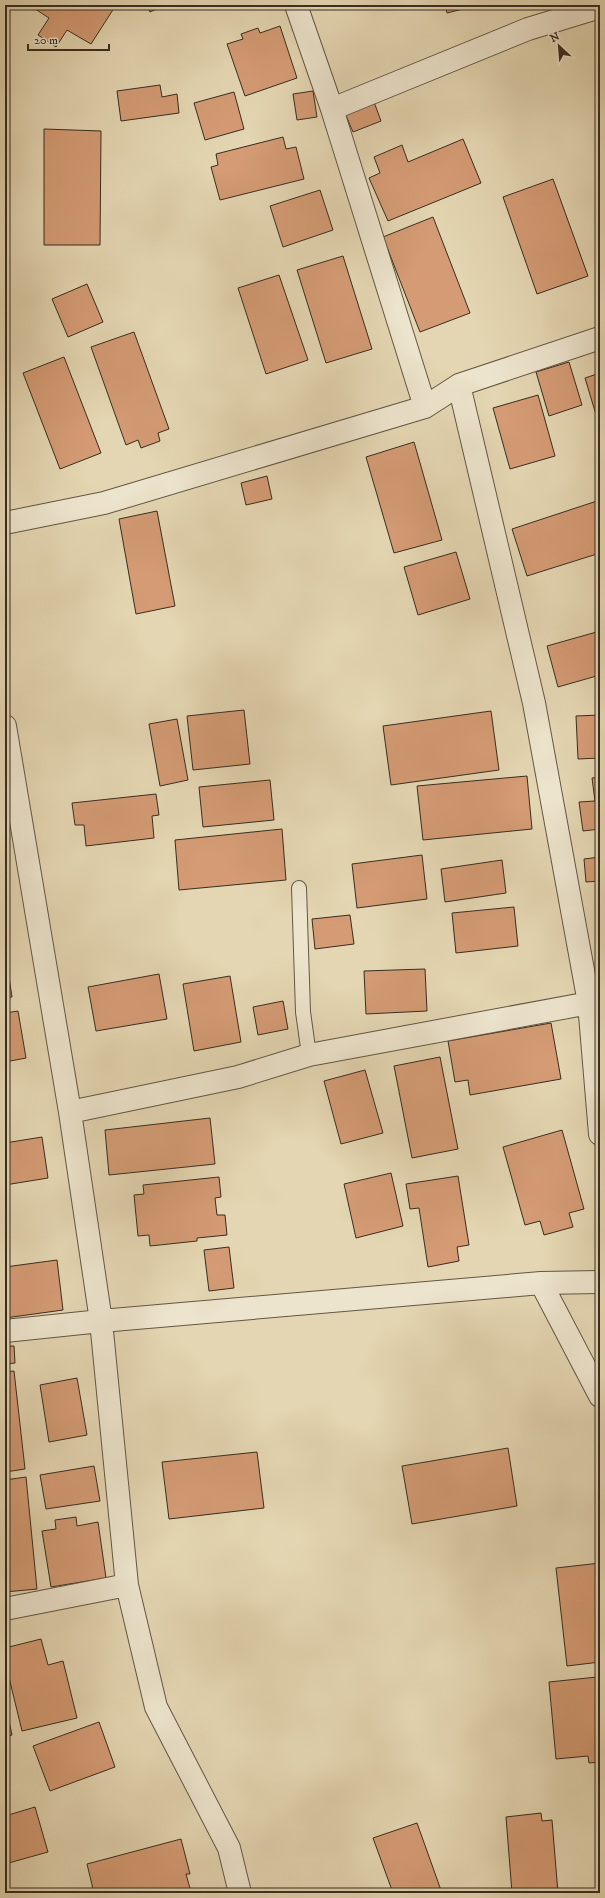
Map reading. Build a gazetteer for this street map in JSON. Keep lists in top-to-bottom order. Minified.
{"scale_bar":"20 m","north":"top left"}
